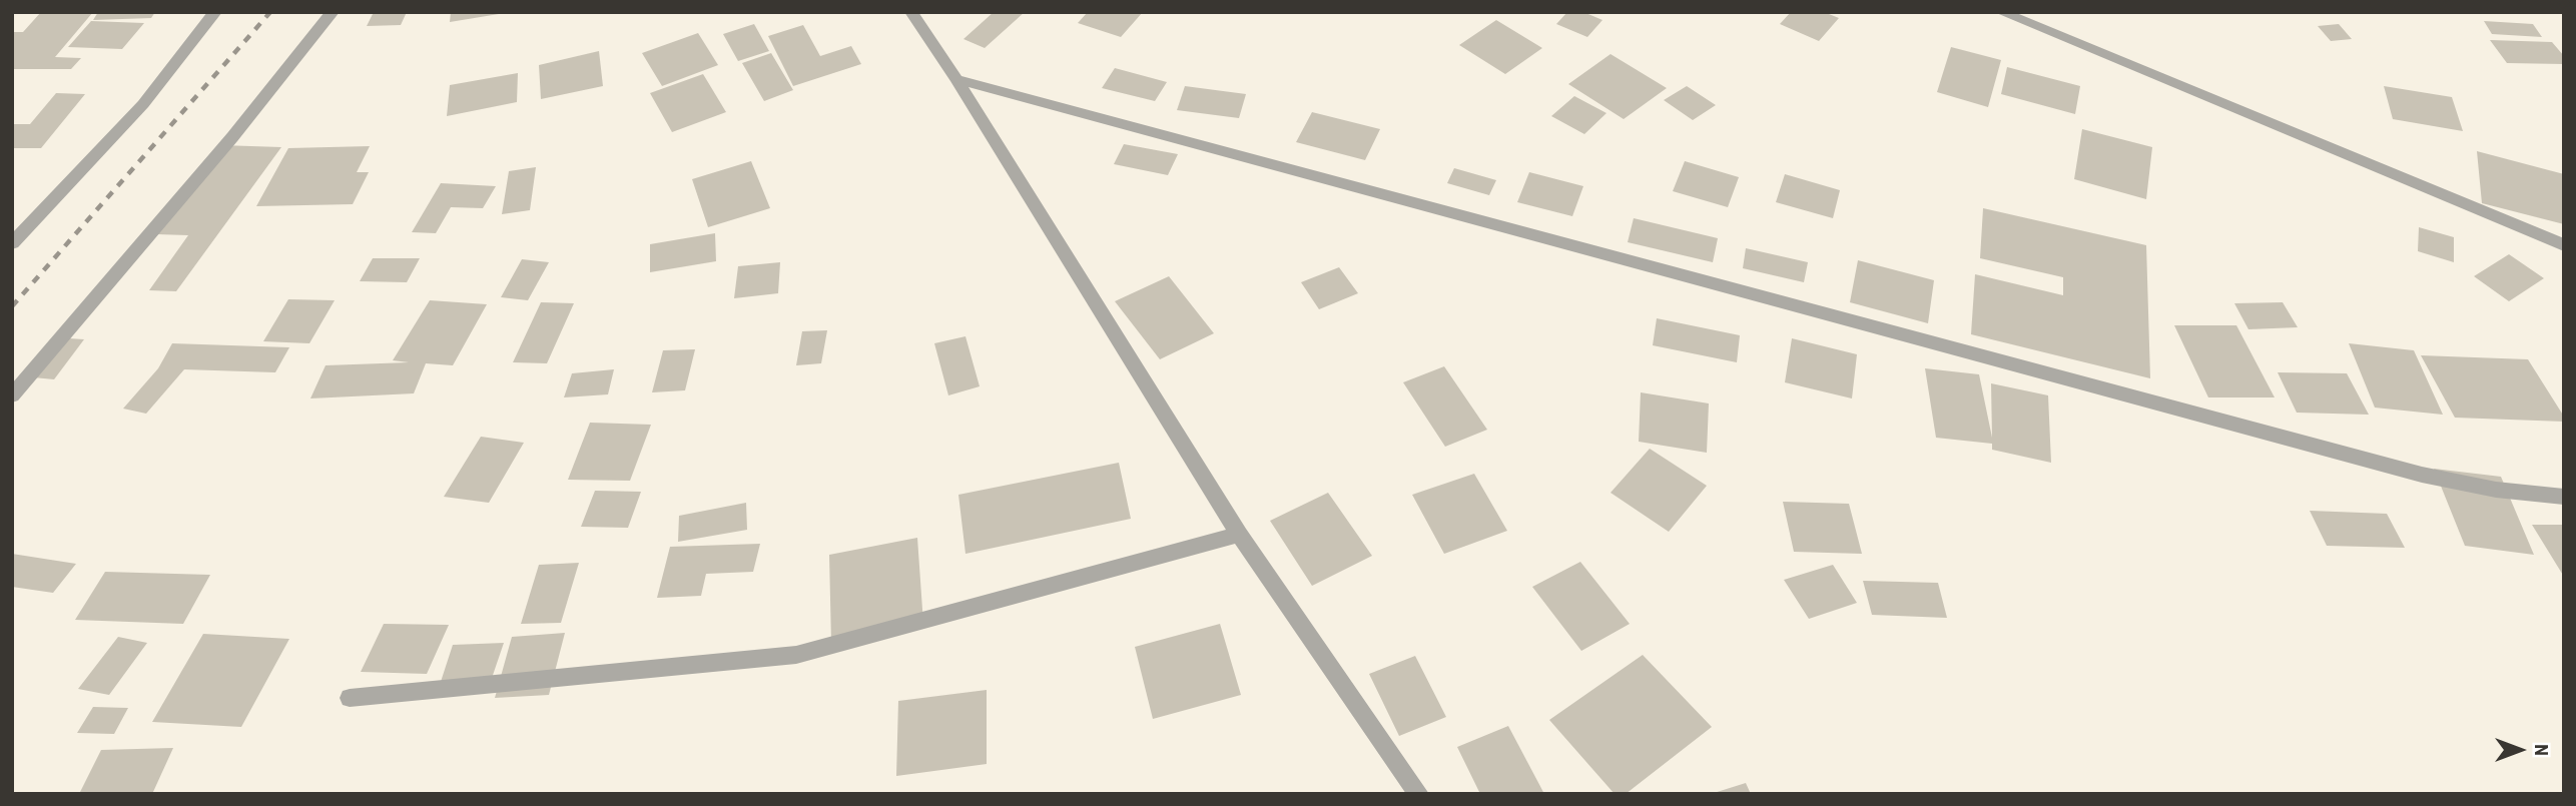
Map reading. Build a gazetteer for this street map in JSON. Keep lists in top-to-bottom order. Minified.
{"north":"right"}
